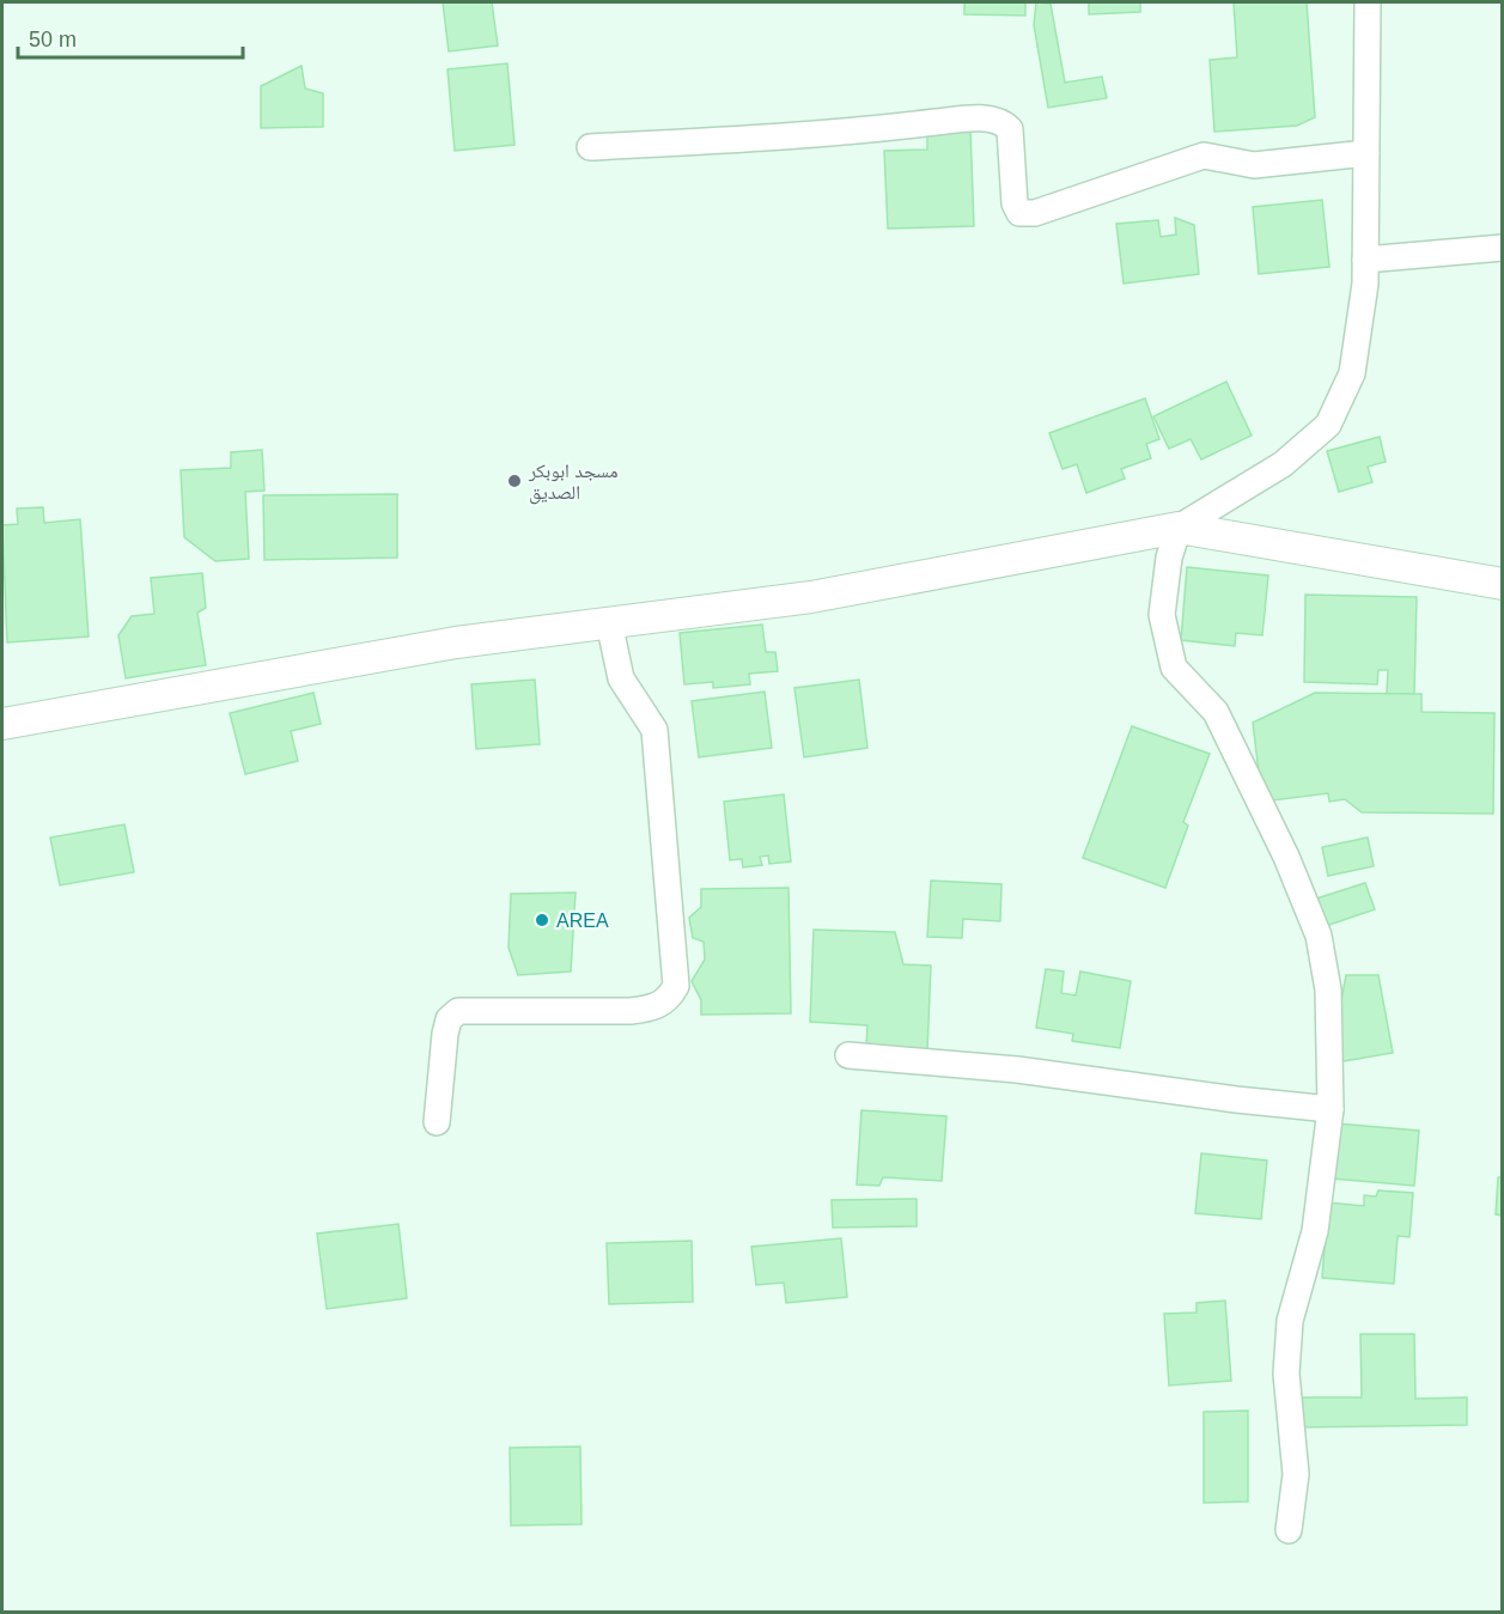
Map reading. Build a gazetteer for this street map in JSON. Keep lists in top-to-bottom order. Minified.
{"places":["مسجد ابوبكر الصديق","AREA"],"scale_bar":"50 m"}
